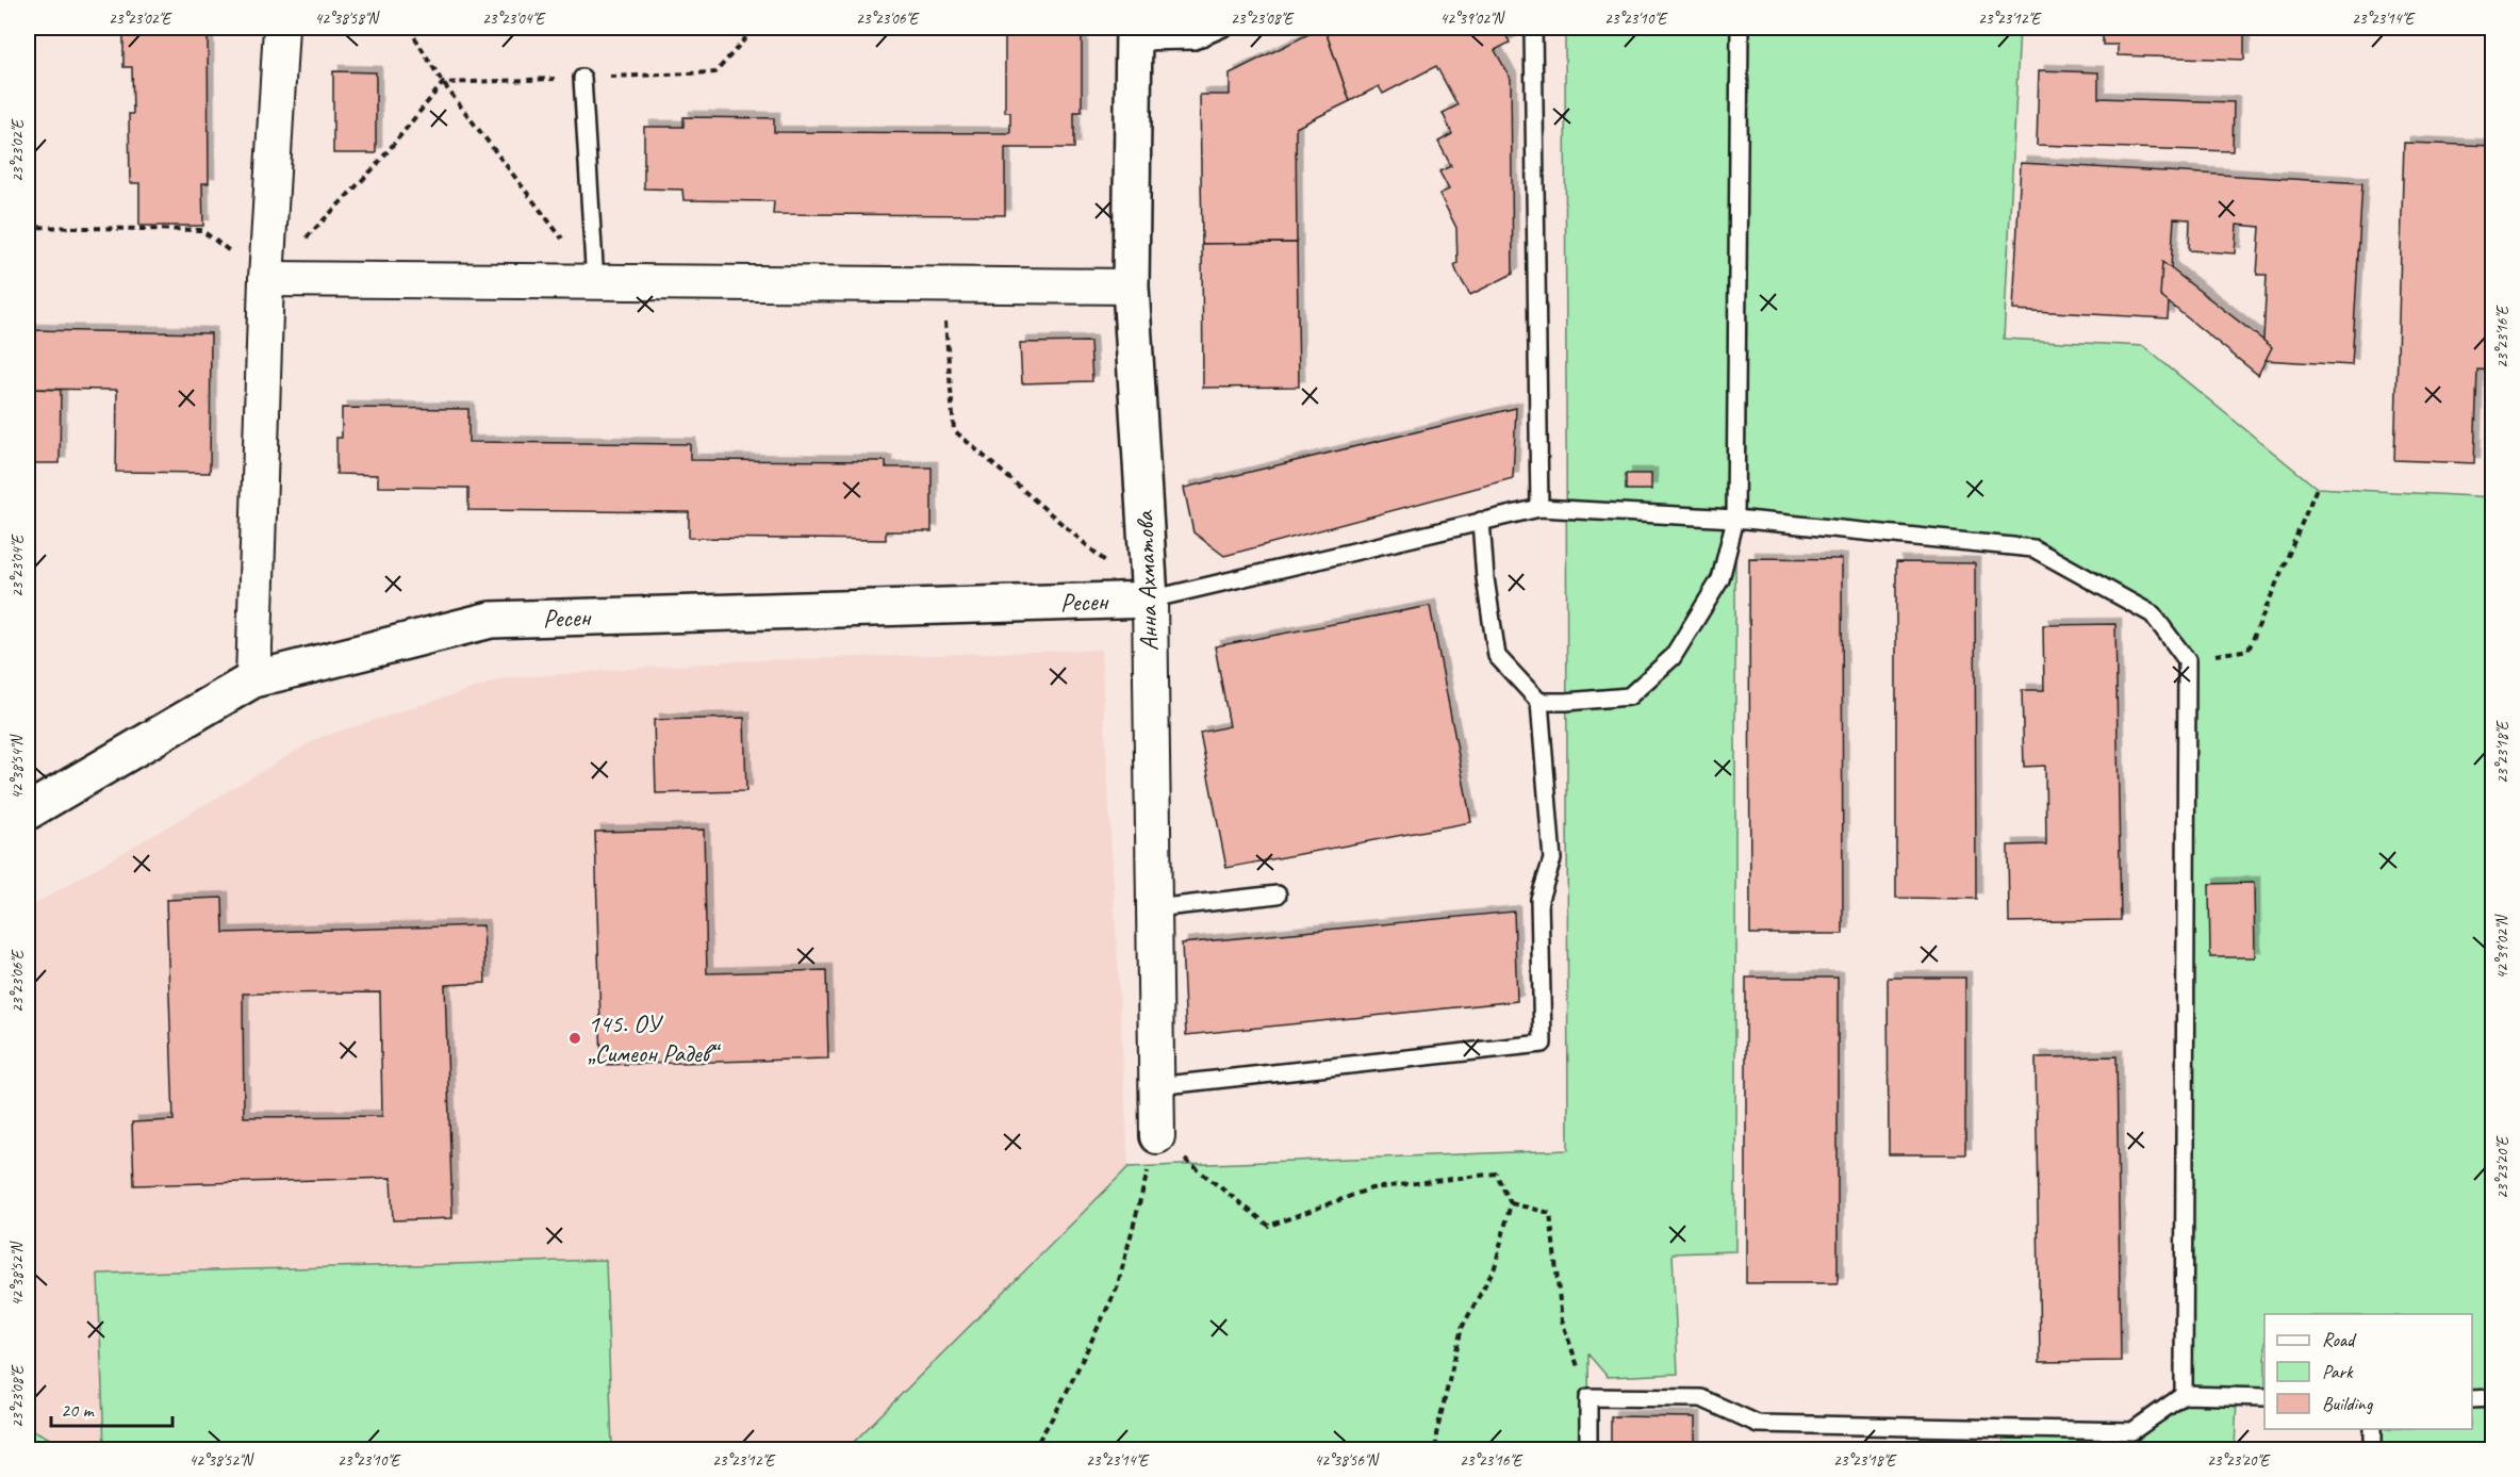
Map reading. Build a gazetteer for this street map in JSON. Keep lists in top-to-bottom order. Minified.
{"streets":{"street":["Анна Ахматова","Ресен"]},"crossings":[["Анна Ахматова","Ресен"]],"places":["145. ОУ „Симеон Радев“"],"legend":["Road","Park","Building"],"scale_bar":"20 m","coordinates":["23°23'02\"E","42°38'58\"N","23°23'04\"E","23°23'06\"E","23°23'08\"E","42°39'02\"N","23°23'10\"E","23°23'12\"E","23°23'14\"E","23°23'16\"E","23°23'18\"E","42°38'54\"N","23°23'20\"E","42°38'52\"N","42°38'56\"N"]}
